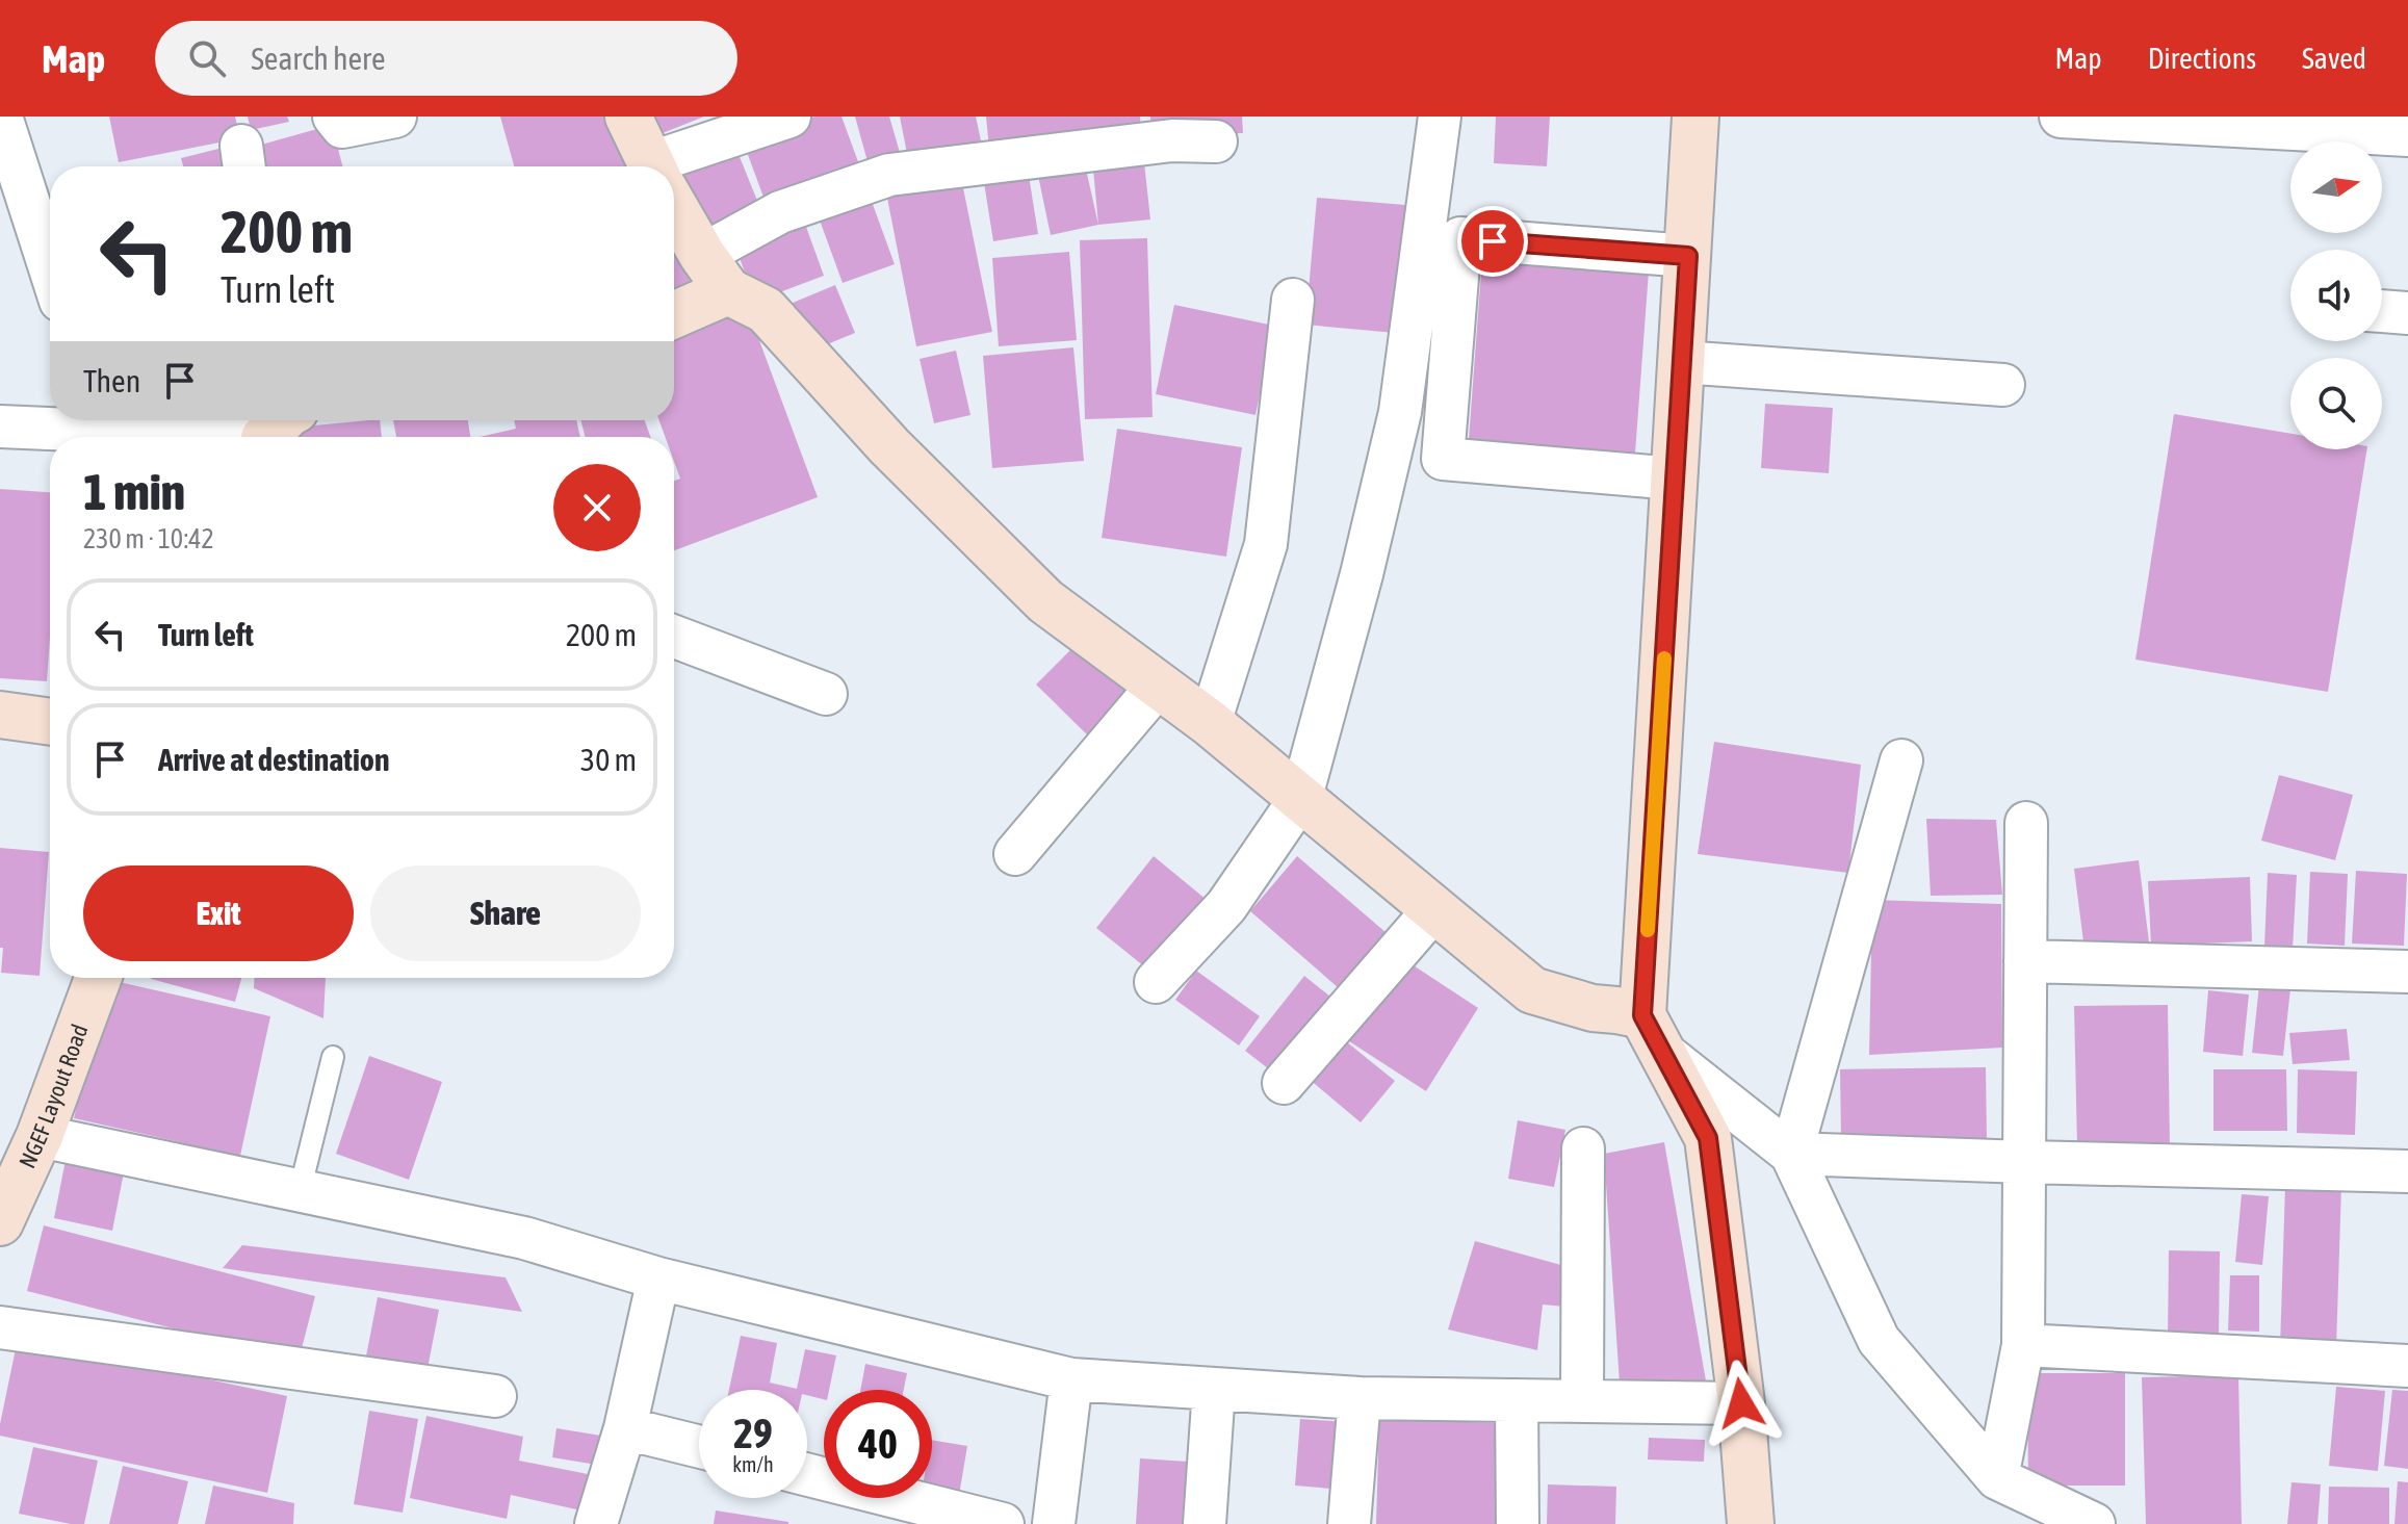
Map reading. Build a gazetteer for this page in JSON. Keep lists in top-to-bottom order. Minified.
{"streets":{"street":["NGEF Layout Road"]},"north":"right","page":{"header":"Map","search":"Search here","nav":["Map","Directions","Saved"],"turn":["200 m","Turn left"],"then":"Then","heading":["1 min","230 m · 10:42"],"list":[{"name":"Turn left","value":"200 m"},{"name":"Arrive at destination","value":"30 m"}],"buttons":["Exit","Share"],"speed":"29 km/h","limit":"40"}}
